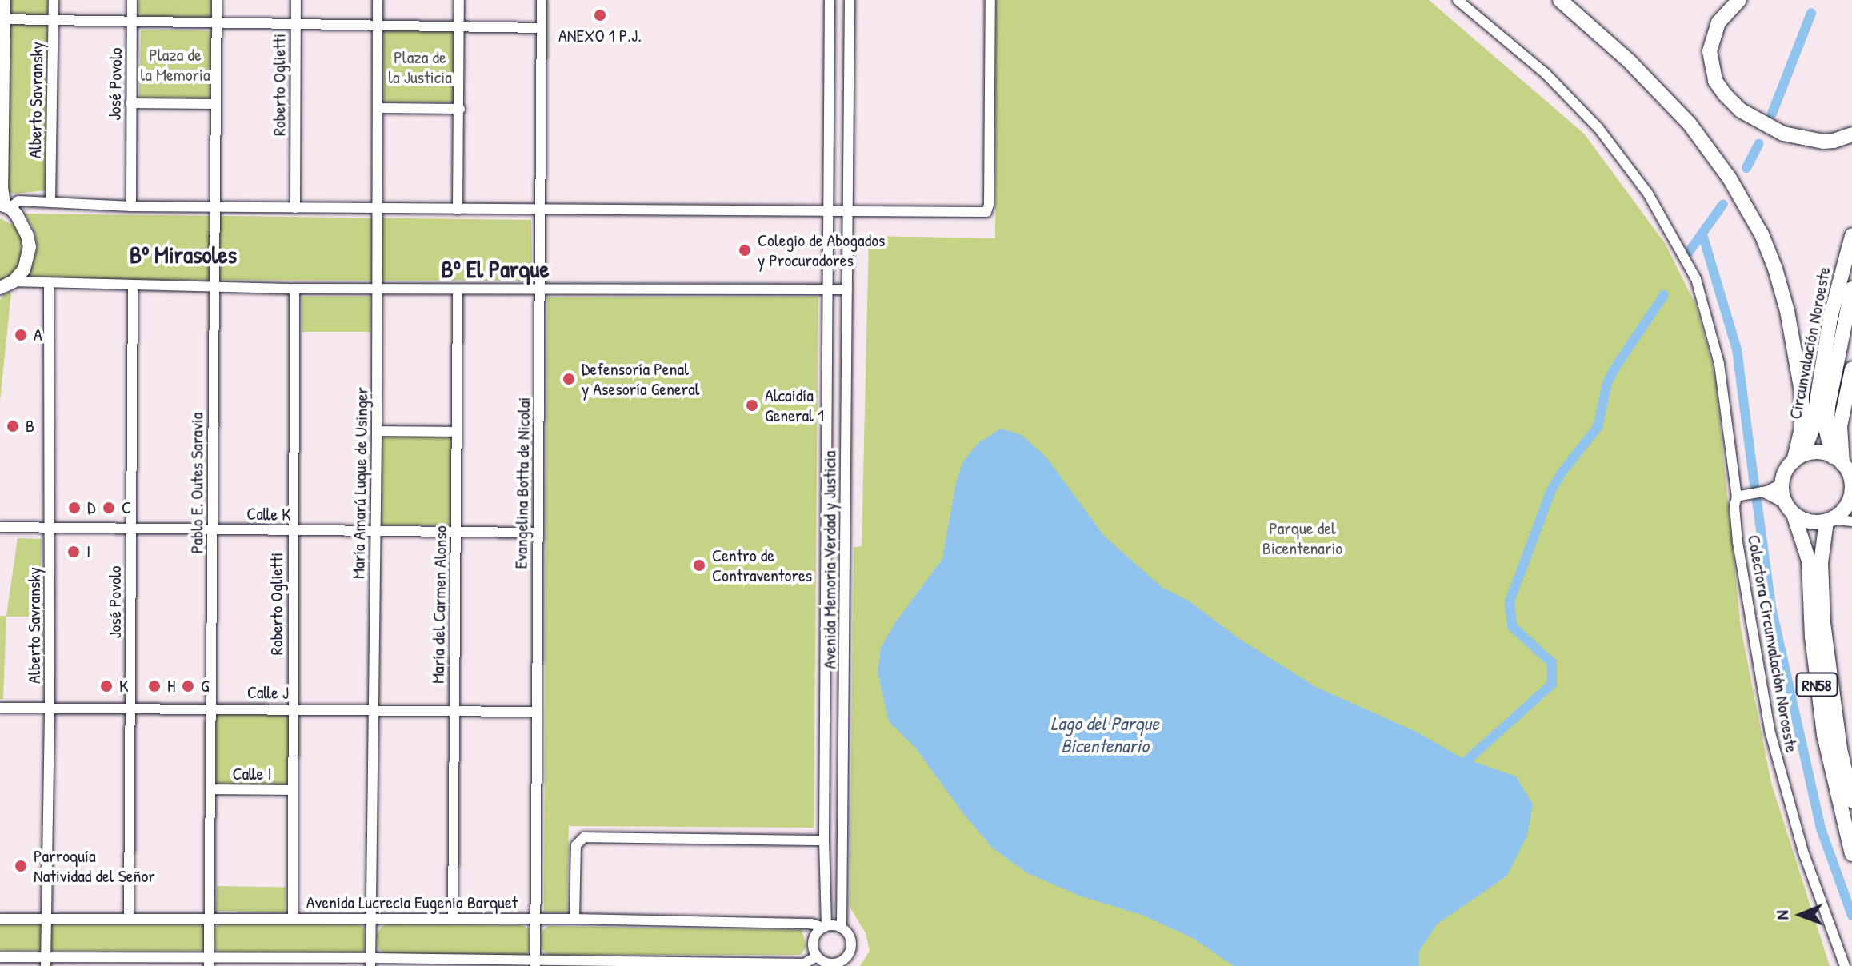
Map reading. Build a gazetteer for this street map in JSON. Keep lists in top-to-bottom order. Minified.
{"streets":{"highway":["Circunvalación Noroeste","RN58"],"street":["José Povolo","Roberto Oglietti","Alberto Savransky","Pablo E. Outes Saravia","María Amarú Luque de Usinger","Evangelina Botta de Nicolai","Calle K","Avenida Memoria Verdad y Justicia","María del Carmen Alonso","Colectora Circunvalación Noroeste","Calle J","Calle I","Avenida Lucrecia Eugenia Barquet"]},"crossings":[["José Povolo","Calle K"],["José Povolo","Calle J"],["José Povolo","Avenida Lucrecia Eugenia Barquet"],["Roberto Oglietti","Calle K"],["Roberto Oglietti","Calle J"],["Roberto Oglietti","Calle I"],["Roberto Oglietti","Avenida Lucrecia Eugenia Barquet"],["Alberto Savransky","Calle K"],["Alberto Savransky","Calle J"],["Alberto Savransky","Avenida Lucrecia Eugenia Barquet"],["Circunvalación Noroeste","RN58"],["Pablo E. Outes Saravia","Calle K"],["Pablo E. Outes Saravia","Calle J"],["Pablo E. Outes Saravia","Calle I"],["Pablo E. Outes Saravia","Avenida Lucrecia Eugenia Barquet"],["María Amarú Luque de Usinger","Calle K"],["María Amarú Luque de Usinger","Calle J"],["María Amarú Luque de Usinger","Avenida Lucrecia Eugenia Barquet"],["Evangelina Botta de Nicolai","Calle K"],["Evangelina Botta de Nicolai","Calle J"],["Evangelina Botta de Nicolai","Avenida Lucrecia Eugenia Barquet"],["Calle K","María del Carmen Alonso"],["Avenida Memoria Verdad y Justicia","Avenida Lucrecia Eugenia Barquet"],["María del Carmen Alonso","Calle J"],["María del Carmen Alonso","Avenida Lucrecia Eugenia Barquet"]],"districts":["Bº Mirasoles","Bº El Parque"],"water":["Lago del Parque Bicentenario"],"parks":["Plaza de la Memoria","Plaza de la Justicia","Parque del Bicentenario"],"places":["ANEXO 1 P.J.","Colegio de Abogados y Procuradores","A","Defensoría Penal y Asesoría General","Alcaidía General 1","B","D","C","I","Centro de Contraventores","K","H","G","Parroquía Natividad del Señor"],"north":"left"}
